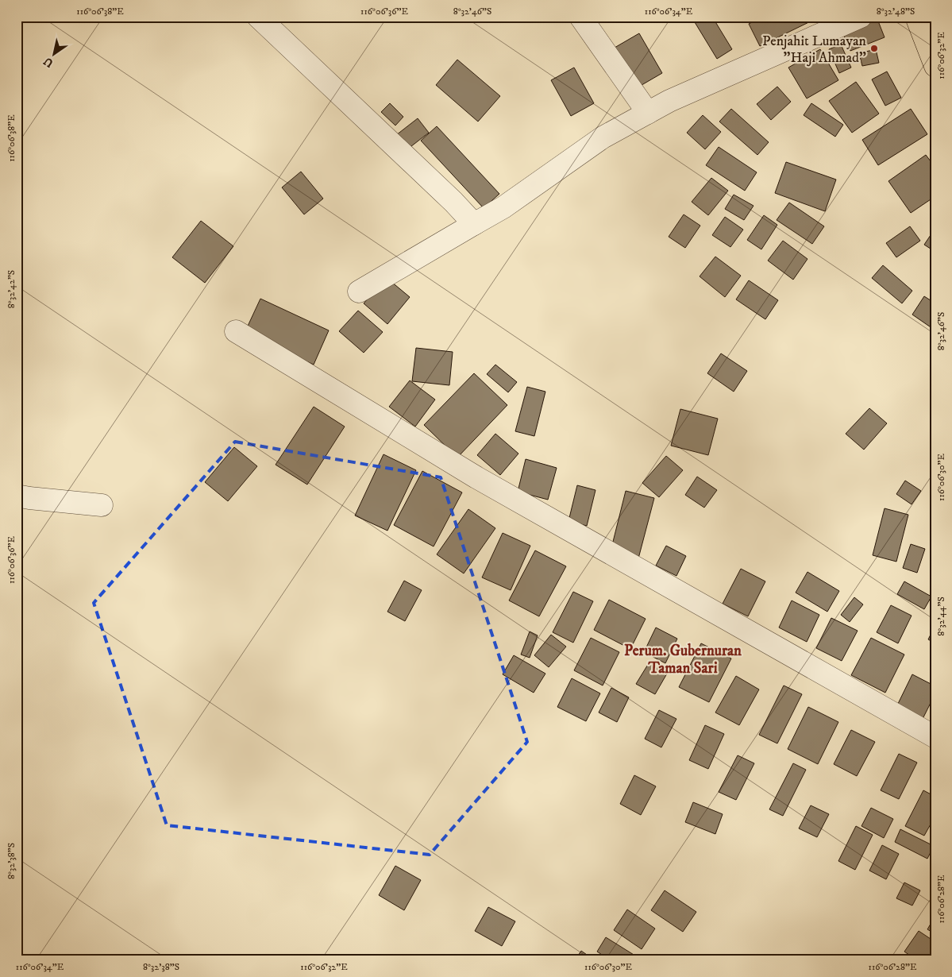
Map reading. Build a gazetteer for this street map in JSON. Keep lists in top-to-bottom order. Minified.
{"districts":["Perum. Gubernuran Taman Sari"],"places":["Penjahit Lumayan \"Haji Ahmad\""],"north":"bottom left","coordinates":["116°06'38\"E","116°06'36\"E","8°32'46\"S","116°06'34\"E","8°32'48\"S","116°06'32\"E","8°32'42\"S","116°06'30\"E","8°32'44\"S","8°32'38\"S","116°06'28\"E"]}
